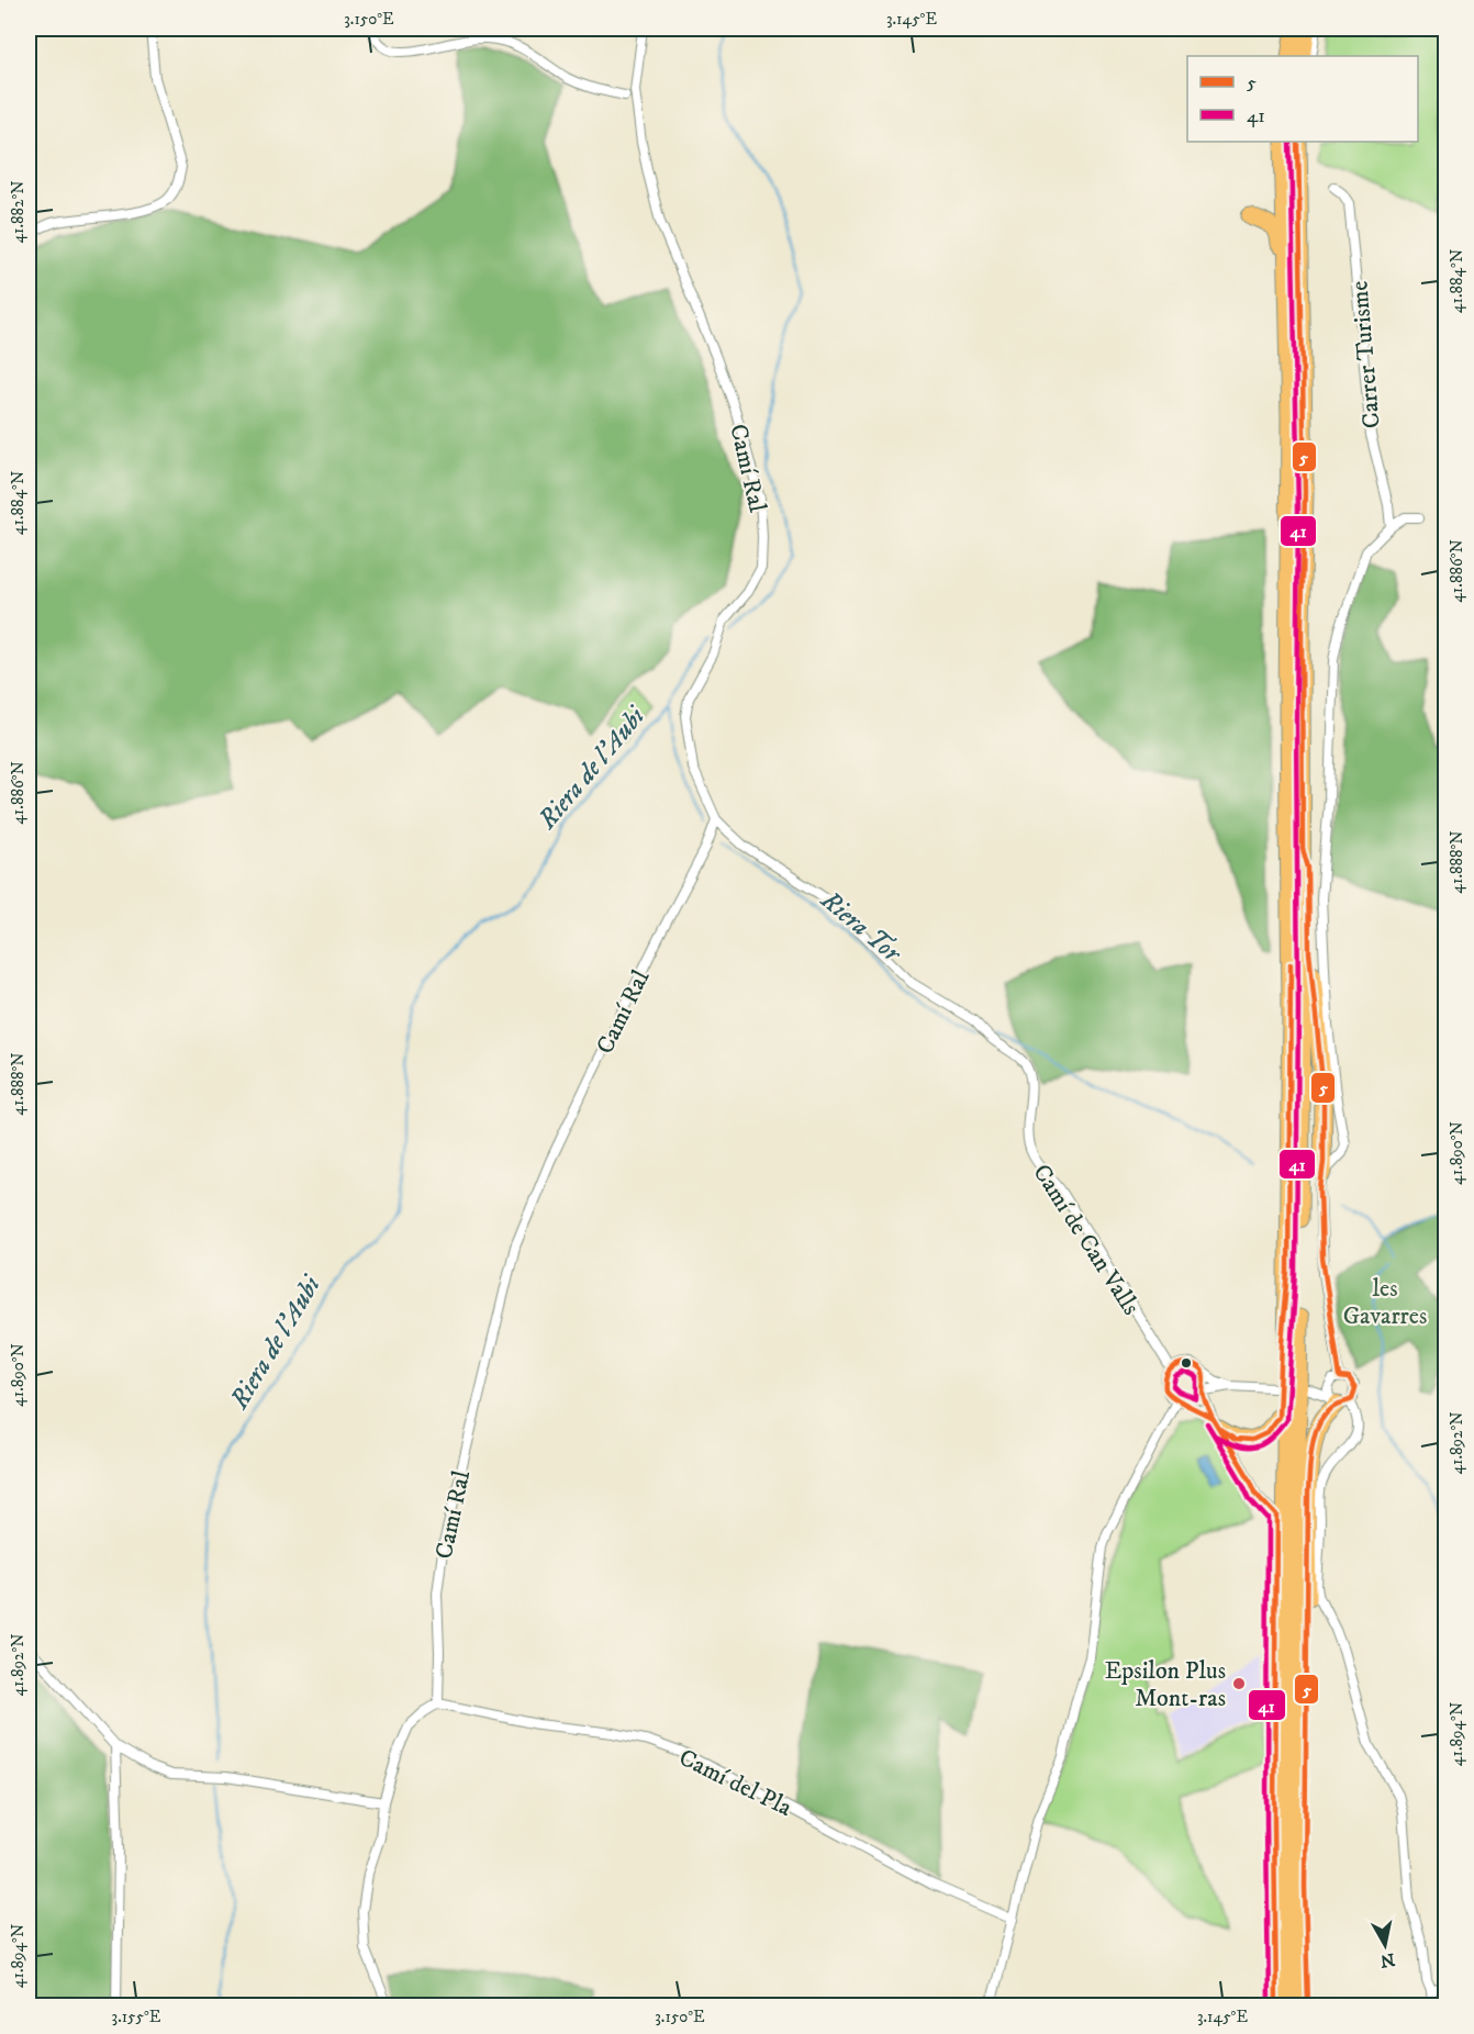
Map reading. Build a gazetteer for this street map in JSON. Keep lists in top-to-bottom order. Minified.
{"streets":{"street":["Carrer Turisme","Camí Ral","Camí de Can Valls","Camí del Pla"]},"crossings":[["Camí Ral","Camí de Can Valls"],["Camí Ral","Camí del Pla"]],"water":["Riera de l'Aubi","Riera Tor"],"parks":["les Gavarres"],"places":["Epsilon Plus Mont-ras"],"lines":["transit line 5","transit line 41"],"legend":["5","41"],"north":"bottom","coordinates":["3.150°E","3.145°E","41.882°N","41.884°N","41.886°N","41.888°N","41.890°N","41.892°N","41.894°N","3.155°E"]}
